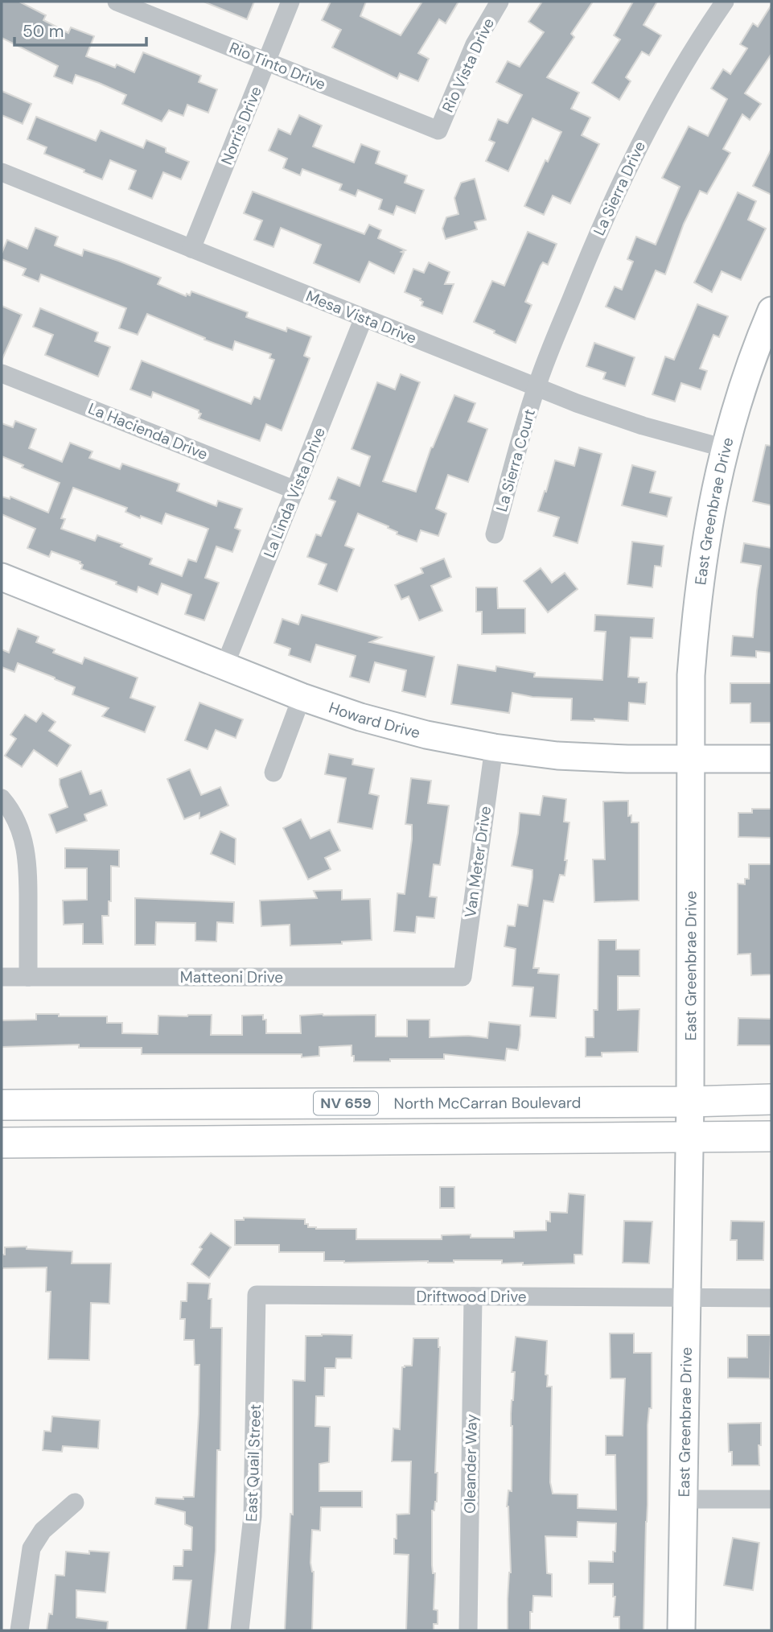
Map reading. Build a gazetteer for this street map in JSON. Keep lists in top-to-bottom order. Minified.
{"streets":{"main road":["North McCarran Boulevard","NV 659"],"street":["Rio Vista Drive","Rio Tinto Drive","Norris Drive","La Sierra Drive","Mesa Vista Drive","La Hacienda Drive","La Sierra Court","La Linda Vista Drive","East Greenbrae Drive","Howard Drive","Van Meter Drive","Matteoni Drive","Driftwood Drive","East Quail Street","Oleander Way"]},"crossings":[["Rio Vista Drive","Rio Tinto Drive"],["Rio Tinto Drive","Norris Drive"],["Norris Drive","Mesa Vista Drive"],["La Sierra Drive","Mesa Vista Drive"],["La Sierra Drive","La Sierra Court"],["Mesa Vista Drive","La Sierra Court"],["Mesa Vista Drive","La Linda Vista Drive"],["Mesa Vista Drive","East Greenbrae Drive"],["La Hacienda Drive","La Linda Vista Drive"],["La Linda Vista Drive","Howard Drive"],["East Greenbrae Drive","Howard Drive"],["East Greenbrae Drive","North McCarran Boulevard"],["East Greenbrae Drive","Driftwood Drive"],["Howard Drive","Van Meter Drive"],["Van Meter Drive","Matteoni Drive"],["Driftwood Drive","East Quail Street"],["Driftwood Drive","Oleander Way"]],"scale_bar":"50 m"}
